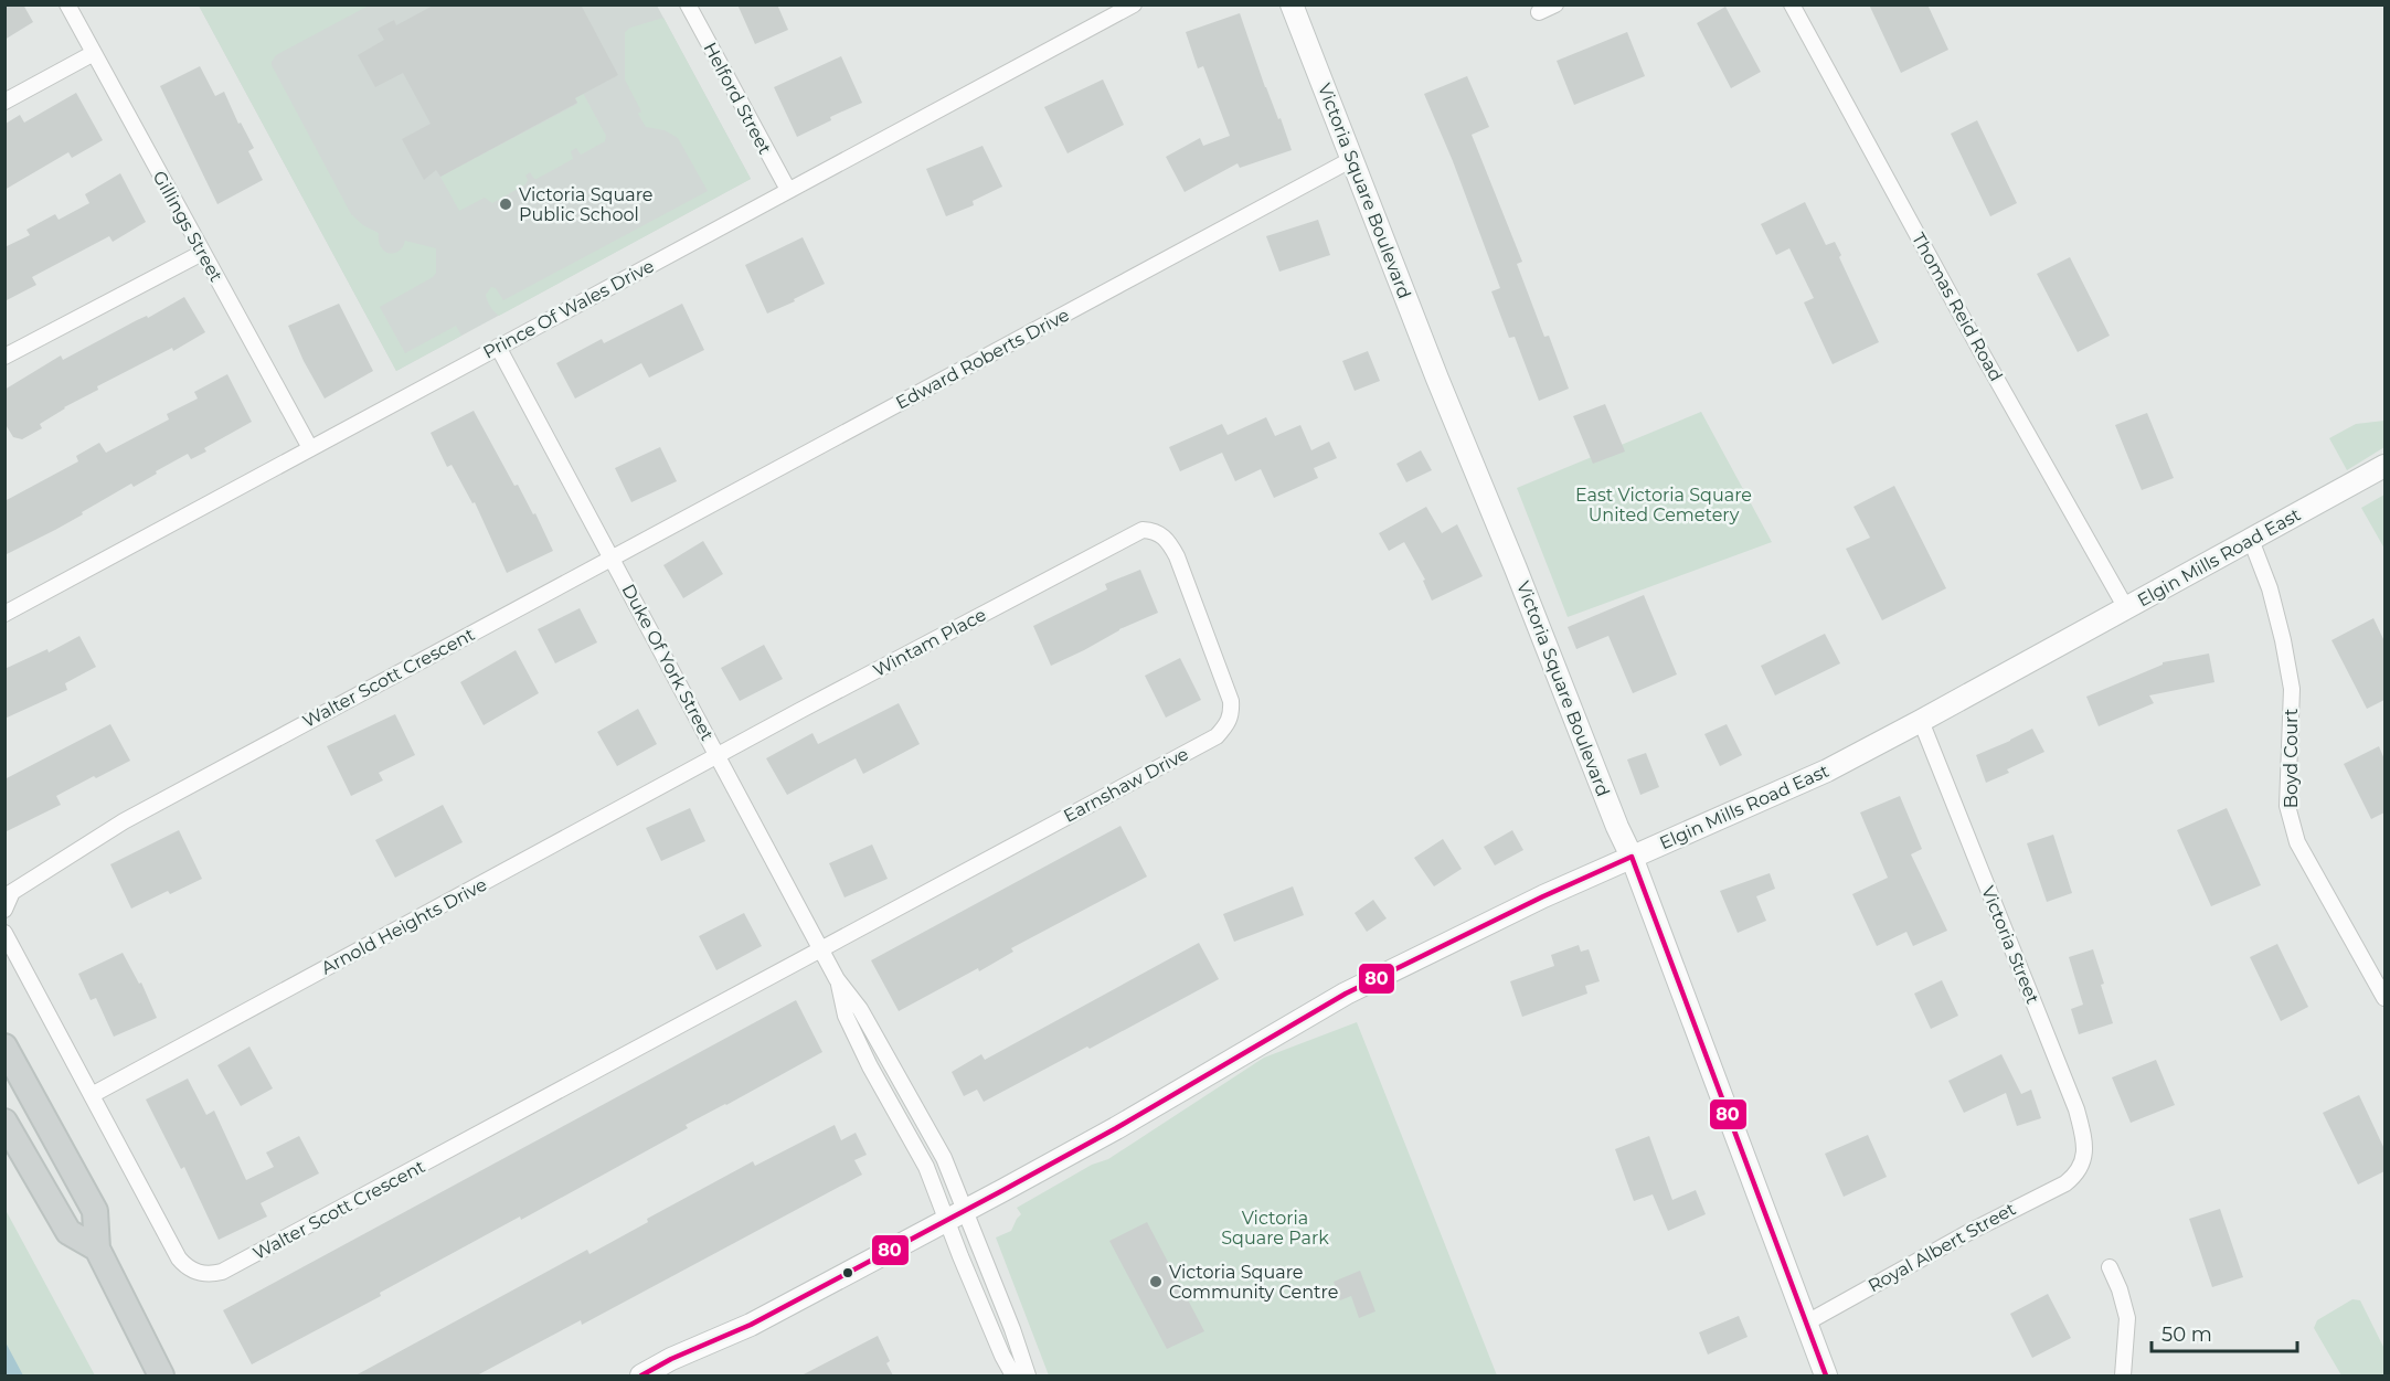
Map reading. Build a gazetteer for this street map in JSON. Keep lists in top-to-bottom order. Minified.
{"streets":{"main road":["Victoria Square Boulevard","Elgin Mills Road East"],"street":["Helford Street","Gillings Street","Thomas Reid Road","Prince Of Wales Drive","Edward Roberts Drive","Wintam Place","Duke Of York Street","Walter Scott Crescent","Boyd Court","Earnshaw Drive","Arnold Heights Drive","Victoria Street","Royal Albert Street"]},"crossings":[["Helford Street","Prince Of Wales Drive"],["Victoria Square Boulevard","Edward Roberts Drive"],["Victoria Square Boulevard","Elgin Mills Road East"],["Victoria Square Boulevard","Royal Albert Street"],["Gillings Street","Prince Of Wales Drive"],["Thomas Reid Road","Elgin Mills Road East"],["Prince Of Wales Drive","Duke Of York Street"],["Edward Roberts Drive","Duke Of York Street"],["Edward Roberts Drive","Walter Scott Crescent"],["Elgin Mills Road East","Duke Of York Street"],["Elgin Mills Road East","Boyd Court"],["Elgin Mills Road East","Victoria Street"],["Wintam Place","Duke Of York Street"],["Wintam Place","Earnshaw Drive"],["Wintam Place","Arnold Heights Drive"],["Duke Of York Street","Walter Scott Crescent"],["Duke Of York Street","Earnshaw Drive"],["Duke Of York Street","Arnold Heights Drive"],["Walter Scott Crescent","Earnshaw Drive"],["Walter Scott Crescent","Arnold Heights Drive"],["Victoria Street","Royal Albert Street"]],"parks":["East Victoria Square United Cemetery","Victoria Square Park"],"places":["Victoria Square Public School","Victoria Square Community Centre"],"lines":["transit line 80"],"scale_bar":"50 m"}
